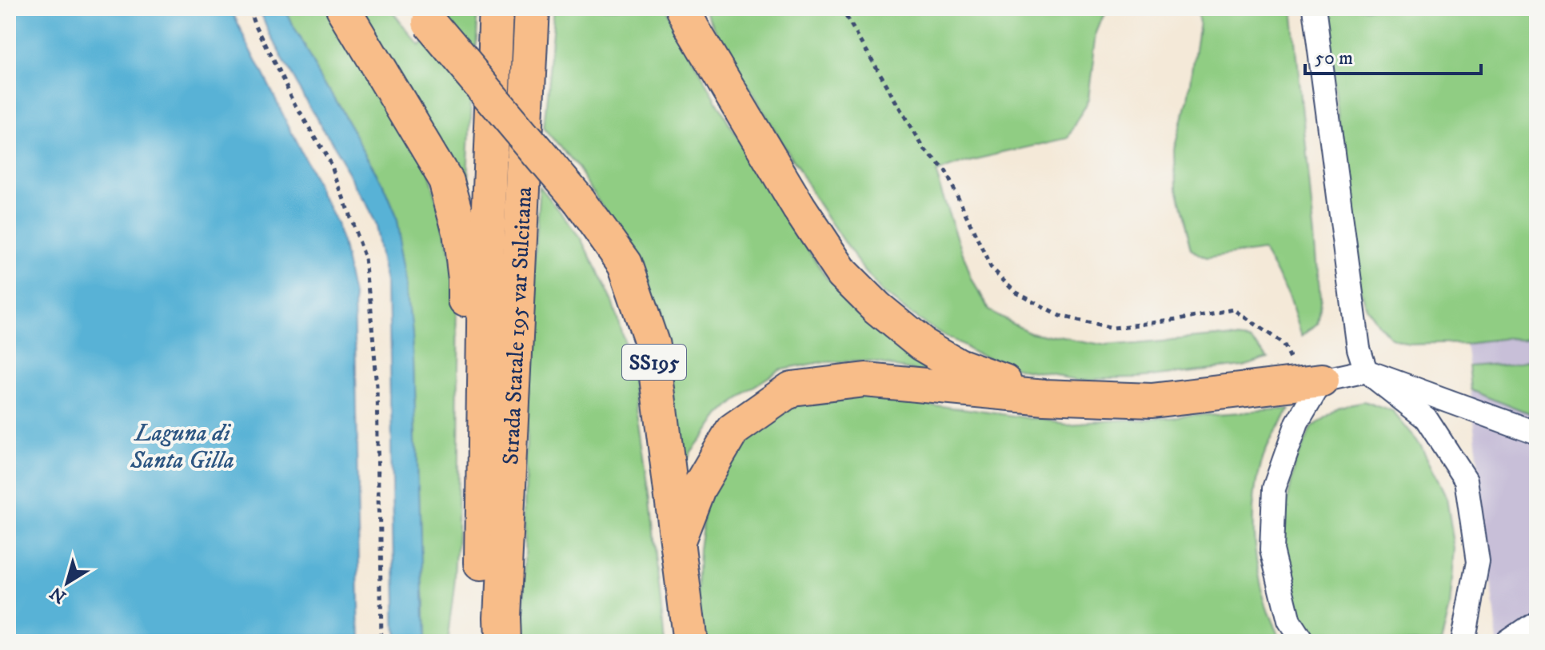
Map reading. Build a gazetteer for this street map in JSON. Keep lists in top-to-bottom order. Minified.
{"streets":{"highway":["Strada Statale 195 var Sulcitana","SS195"]},"water":["Laguna di Santa Gilla"],"scale_bar":"50 m","north":"bottom left"}
